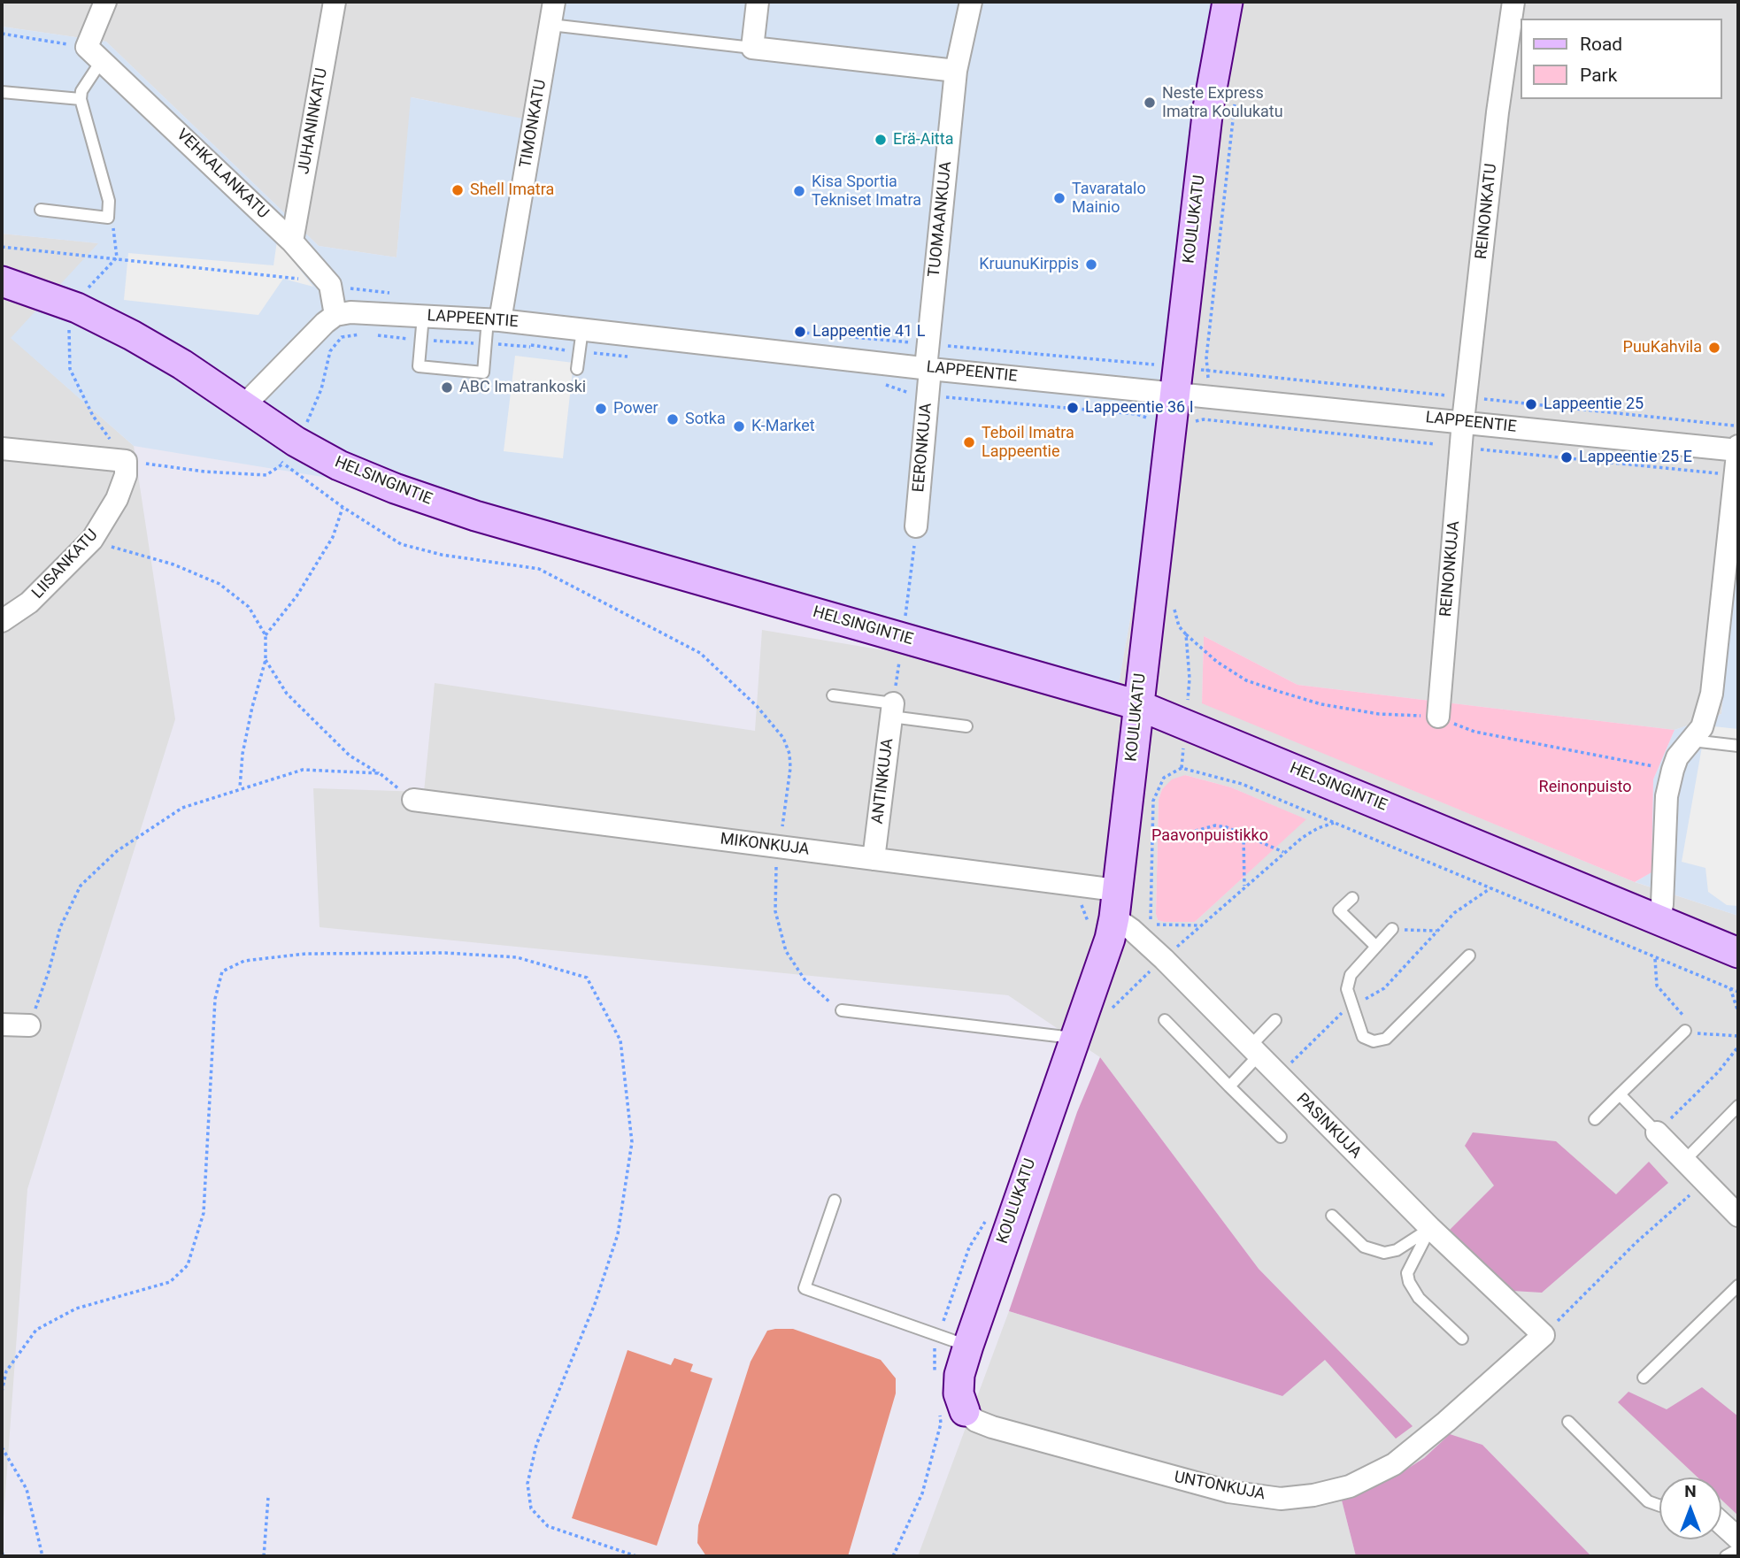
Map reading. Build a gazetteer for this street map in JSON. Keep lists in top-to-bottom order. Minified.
{"streets":{"main road":["KOULUKATU","HELSINGINTIE"],"street":["JUHANINKATU","TIMONKATU","VEHKALANKATU","REINONKATU","TUOMAANKUJA","LAPPEENTIE","EERONKUJA","LIISANKATU","REINONKUJA","ANTINKUJA","MIKONKUJA","PASINKUJA","UNTONKUJA"]},"crossings":[["JUHANINKATU","VEHKALANKATU"],["TIMONKATU","LAPPEENTIE"],["REINONKATU","LAPPEENTIE"],["REINONKATU","REINONKUJA"],["TUOMAANKUJA","LAPPEENTIE"],["TUOMAANKUJA","EERONKUJA"],["KOULUKATU","LAPPEENTIE"],["KOULUKATU","HELSINGINTIE"],["KOULUKATU","MIKONKUJA"],["KOULUKATU","PASINKUJA"],["KOULUKATU","UNTONKUJA"],["LAPPEENTIE","EERONKUJA"],["LAPPEENTIE","REINONKUJA"],["ANTINKUJA","MIKONKUJA"],["MIKONKUJA","PASINKUJA"],["PASINKUJA","UNTONKUJA"]],"parks":["Reinonpuisto","Paavonpuistikko"],"places":["Neste Express Imatra Koulukatu","Erä-Aitta","Shell Imatra","Kisa Sportia Tekniset Imatra","Tavaratalo Mainio","KruunuKirppis","Lappeentie 41 L","PuuKahvila","ABC Imatrankoski","Lappeentie 25","Lappeentie 36 I","Power","Sotka","K-Market","Teboil Imatra Lappeentie","Lappeentie 25 E"],"legend":["Road","Park"],"north":"top"}
